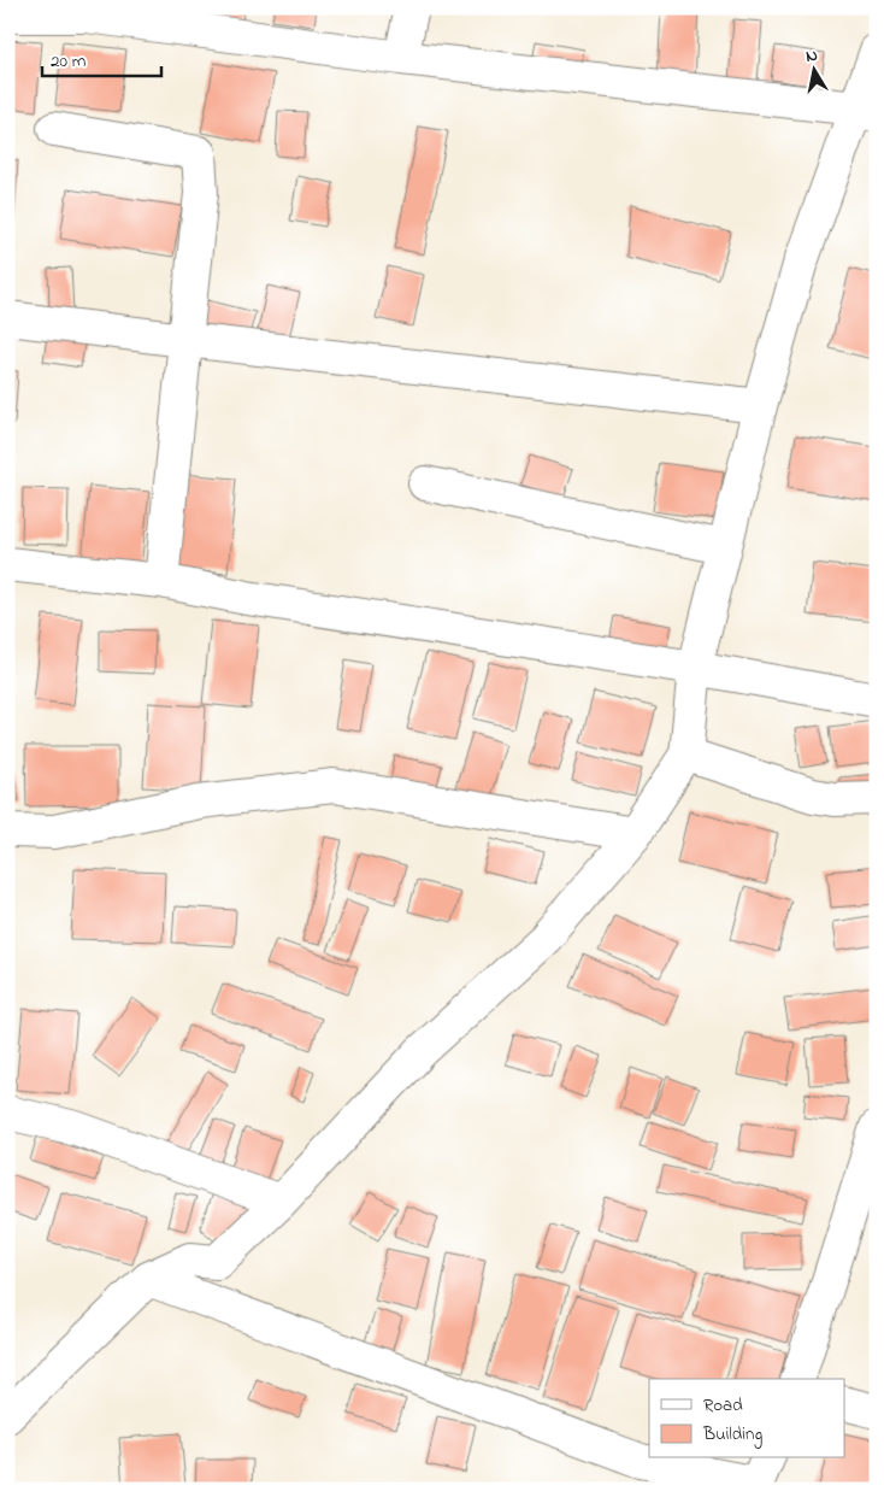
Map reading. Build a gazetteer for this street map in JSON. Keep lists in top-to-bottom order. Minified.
{"legend":["Road","Building"],"scale_bar":"20 m","north":"top"}
